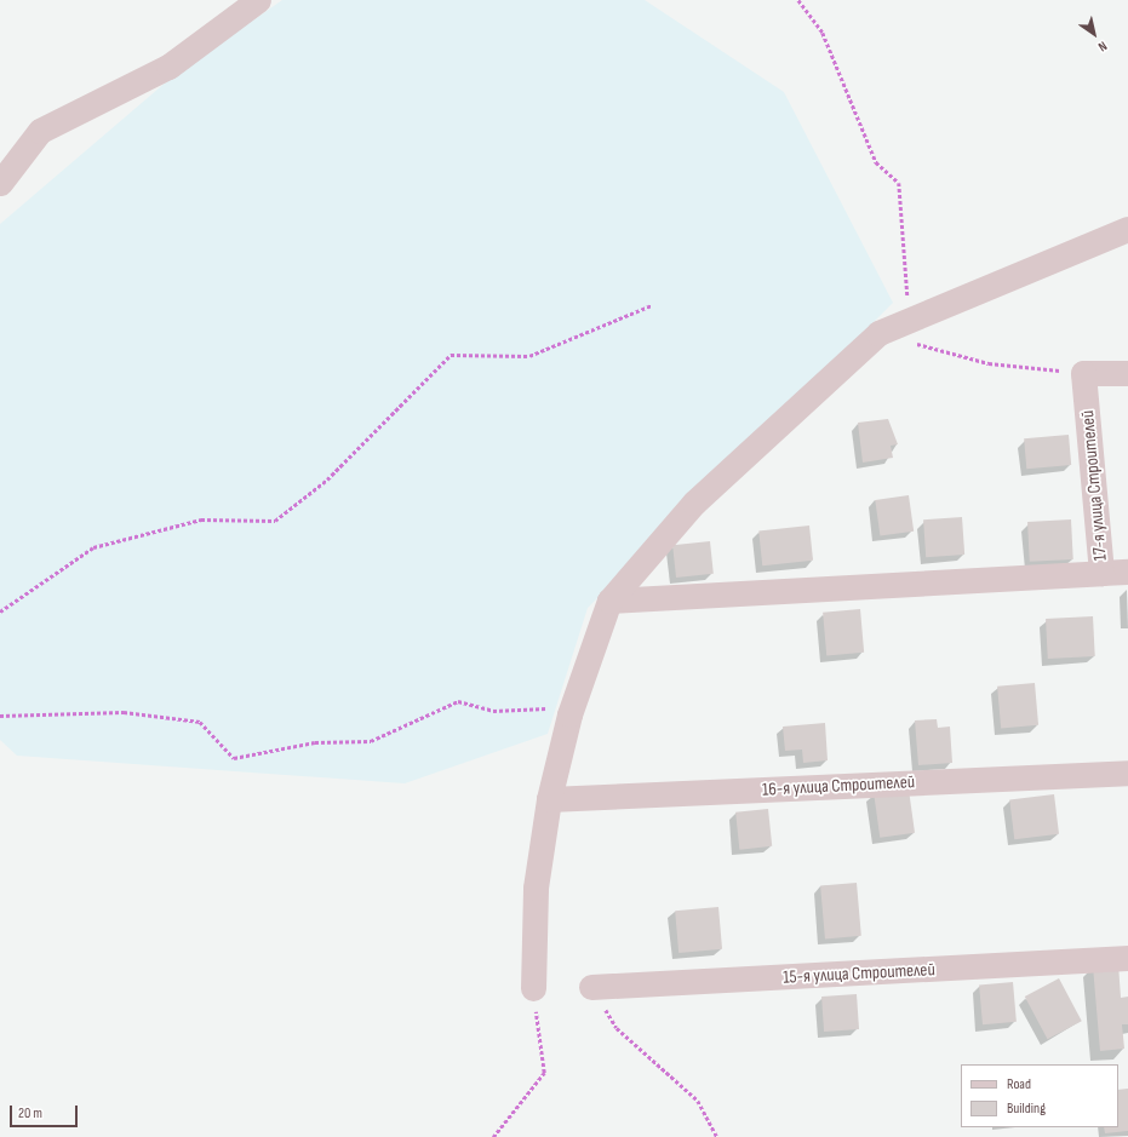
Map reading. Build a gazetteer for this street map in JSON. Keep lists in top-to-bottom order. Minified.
{"streets":{"street":["17-я улица Строителей","16-я улица Строителей","15-я улица Строителей"]},"legend":["Road","Building"],"scale_bar":"20 m","north":"bottom right"}
